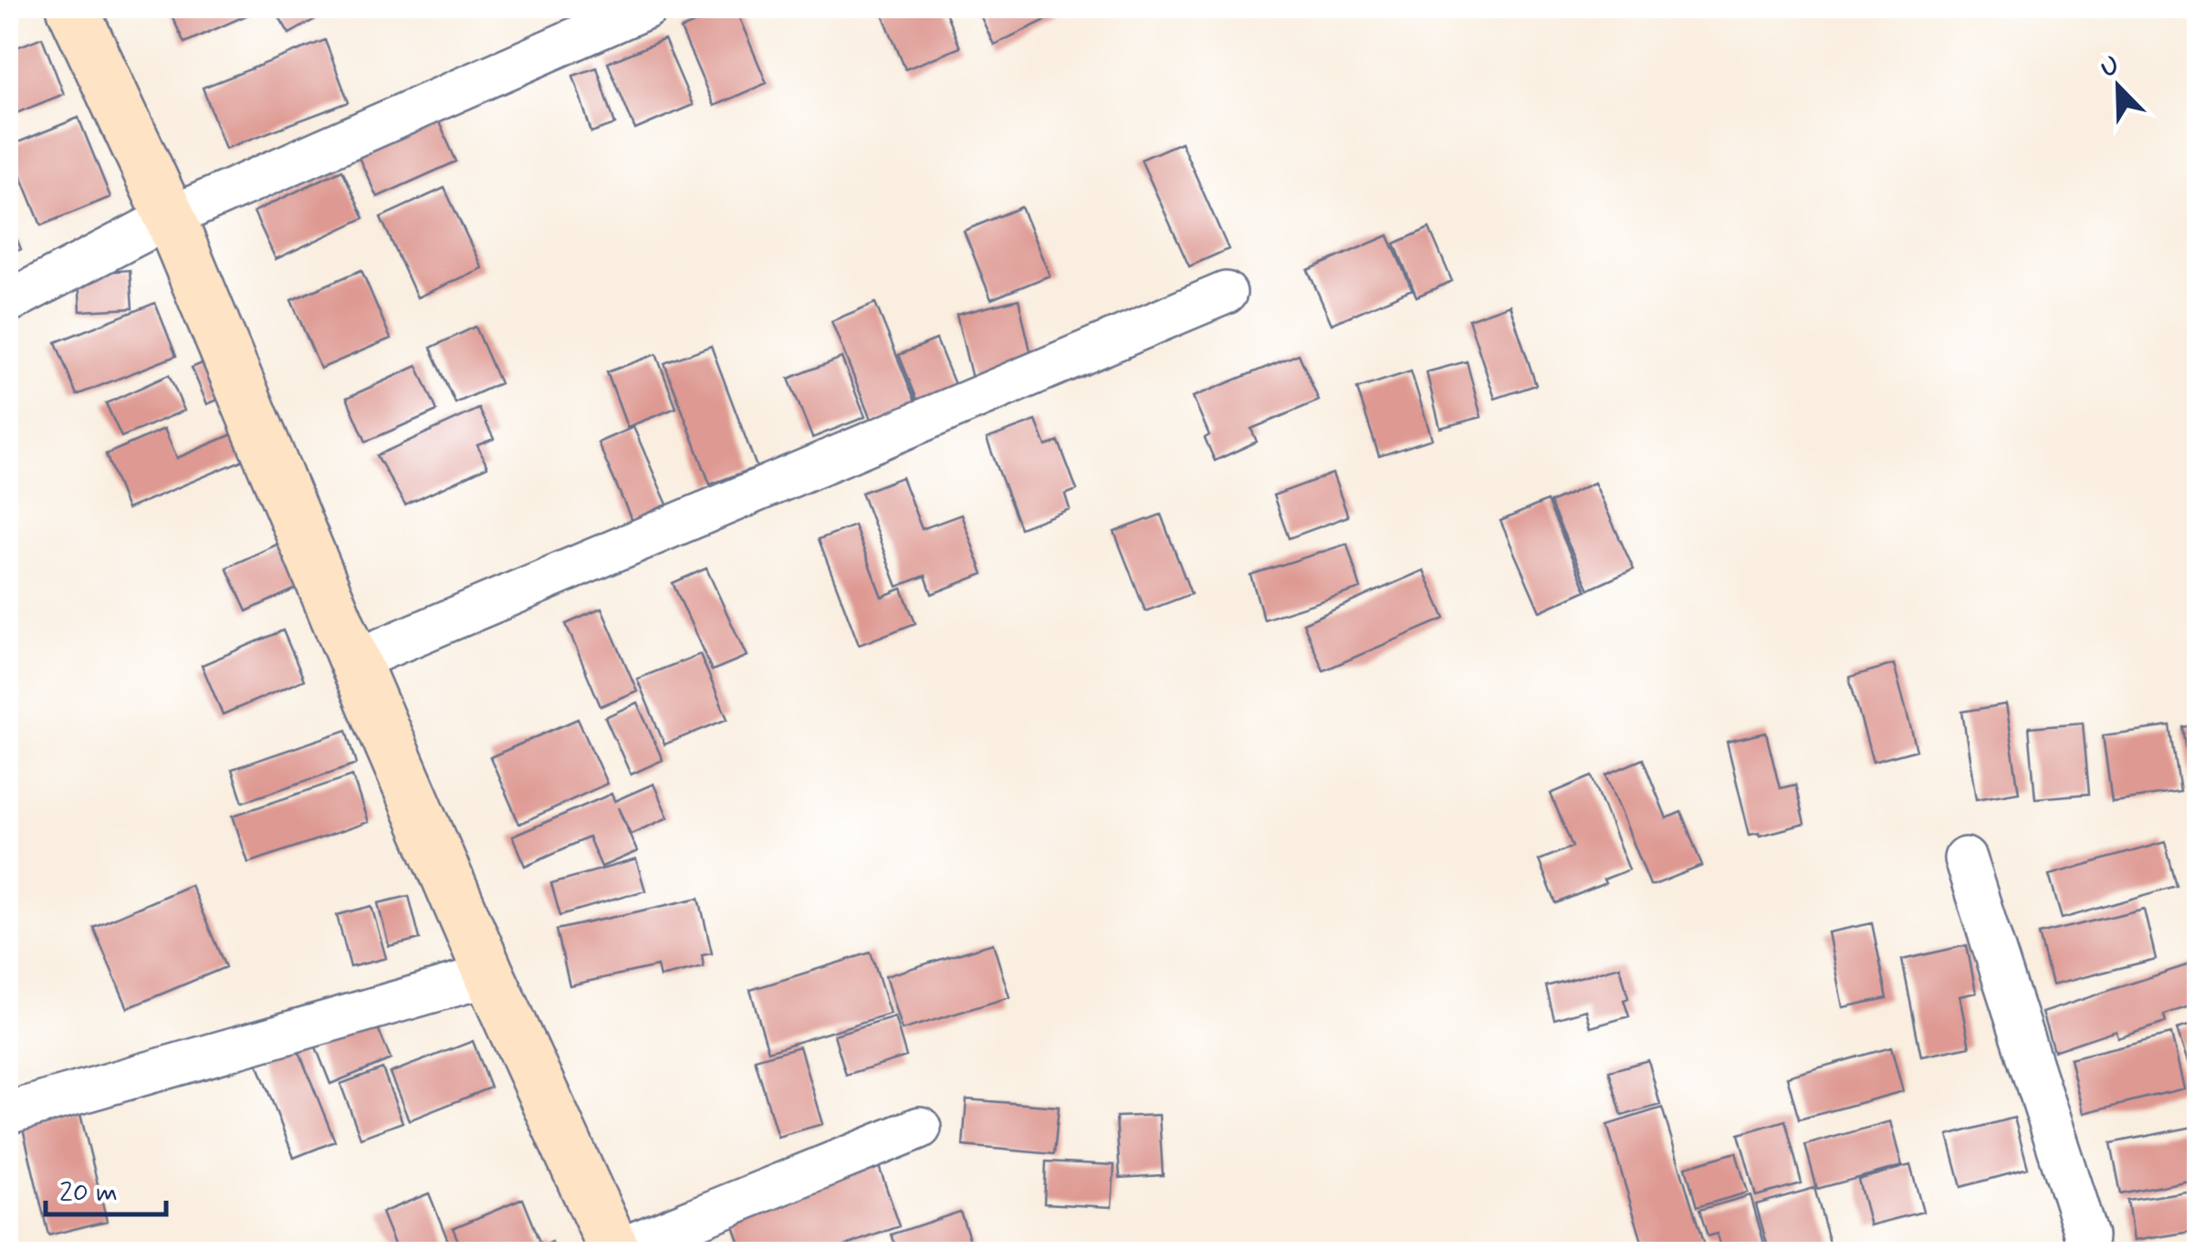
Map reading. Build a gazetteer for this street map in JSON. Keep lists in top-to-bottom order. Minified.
{"scale_bar":"20 m","north":"top left"}
